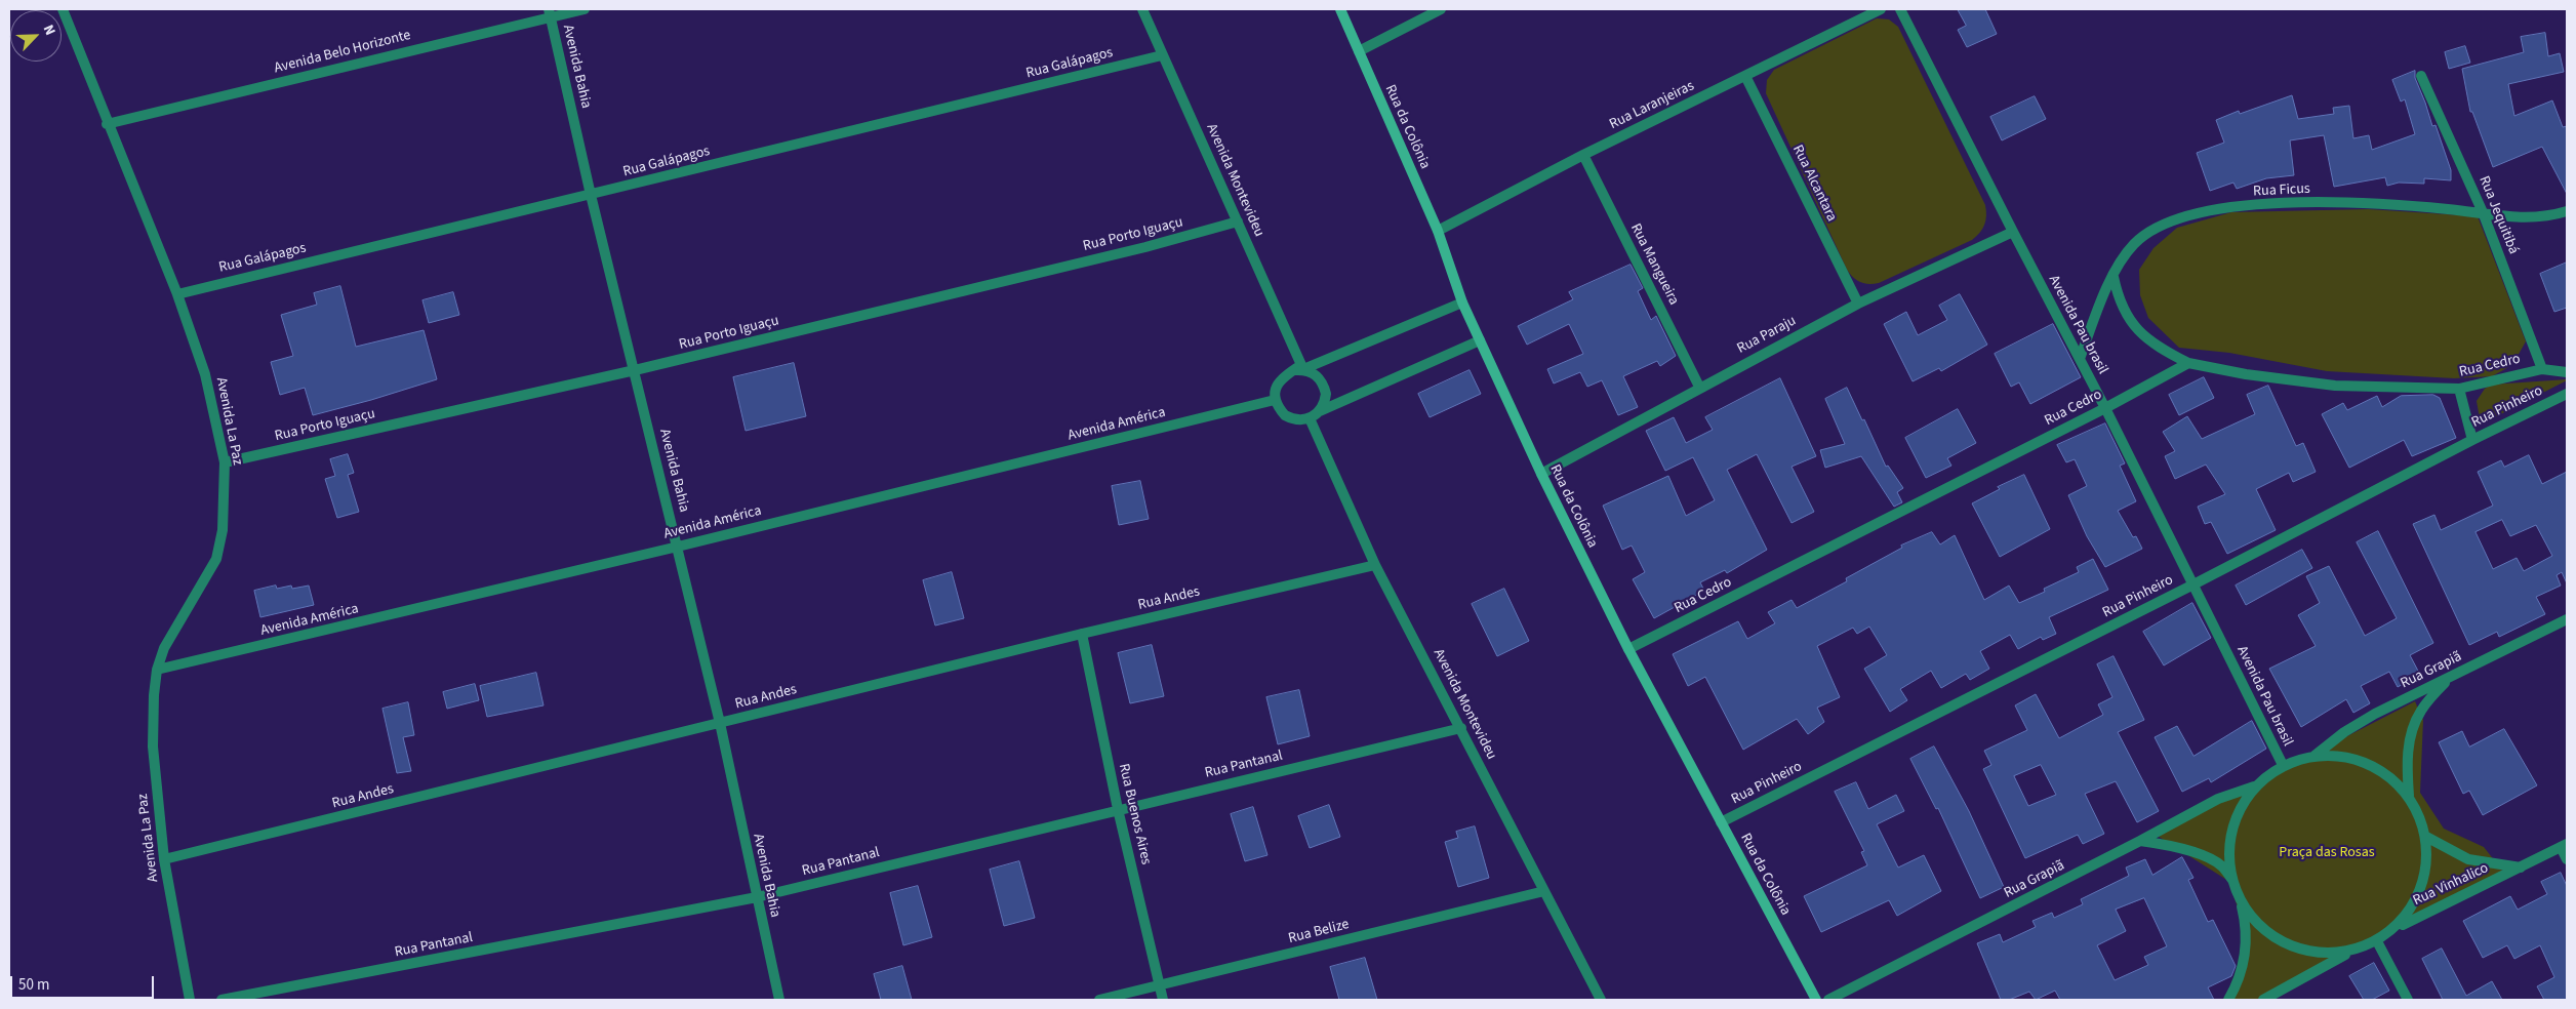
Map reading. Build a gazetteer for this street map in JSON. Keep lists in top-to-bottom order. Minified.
{"streets":{"main road":["Rua da Colônia"],"street":["Avenida Belo Horizonte","Rua Galápagos","Avenida Bahia","Rua Laranjeiras","Avenida Montevideu","Rua Alcantara","Rua Ficus","Rua Jequitibá","Rua Porto Iguaçu","Rua Mangueira","Avenida Pau brasil","Rua Paraju","Rua Cedro","Rua Pinheiro","Avenida La Paz","Avenida América","Rua Andes","Rua Grapiã","Rua Pantanal","Rua Buenos Aires","Rua Vinhalico","Rua Belize"]},"crossings":[["Avenida Belo Horizonte","Avenida Bahia"],["Avenida Belo Horizonte","Avenida La Paz"],["Rua Galápagos","Avenida Bahia"],["Rua Galápagos","Avenida Montevideu"],["Rua Galápagos","Avenida La Paz"],["Avenida Bahia","Rua Porto Iguaçu"],["Avenida Bahia","Avenida América"],["Avenida Bahia","Rua Andes"],["Avenida Bahia","Rua Pantanal"],["Rua Laranjeiras","Rua da Colônia"],["Rua Laranjeiras","Rua Alcantara"],["Rua Laranjeiras","Rua Mangueira"],["Rua da Colônia","Rua Paraju"],["Rua da Colônia","Rua Cedro"],["Rua da Colônia","Rua Pinheiro"],["Avenida Montevideu","Rua Porto Iguaçu"],["Avenida Montevideu","Avenida América"],["Avenida Montevideu","Rua Andes"],["Avenida Montevideu","Rua Pantanal"],["Avenida Montevideu","Rua Belize"],["Rua Alcantara","Rua Paraju"],["Rua Ficus","Rua Jequitibá"],["Rua Ficus","Avenida Pau brasil"],["Rua Jequitibá","Rua Cedro"],["Rua Porto Iguaçu","Avenida La Paz"],["Rua Mangueira","Rua Paraju"],["Avenida Pau brasil","Rua Paraju"],["Avenida Pau brasil","Rua Cedro"],["Avenida Pau brasil","Rua Pinheiro"],["Avenida La Paz","Avenida América"],["Avenida La Paz","Rua Andes"],["Rua Andes","Rua Buenos Aires"],["Rua Pantanal","Rua Buenos Aires"],["Rua Buenos Aires","Rua Belize"]],"parks":["Praça das Rosas"],"scale_bar":"50 m","north":"top right"}
